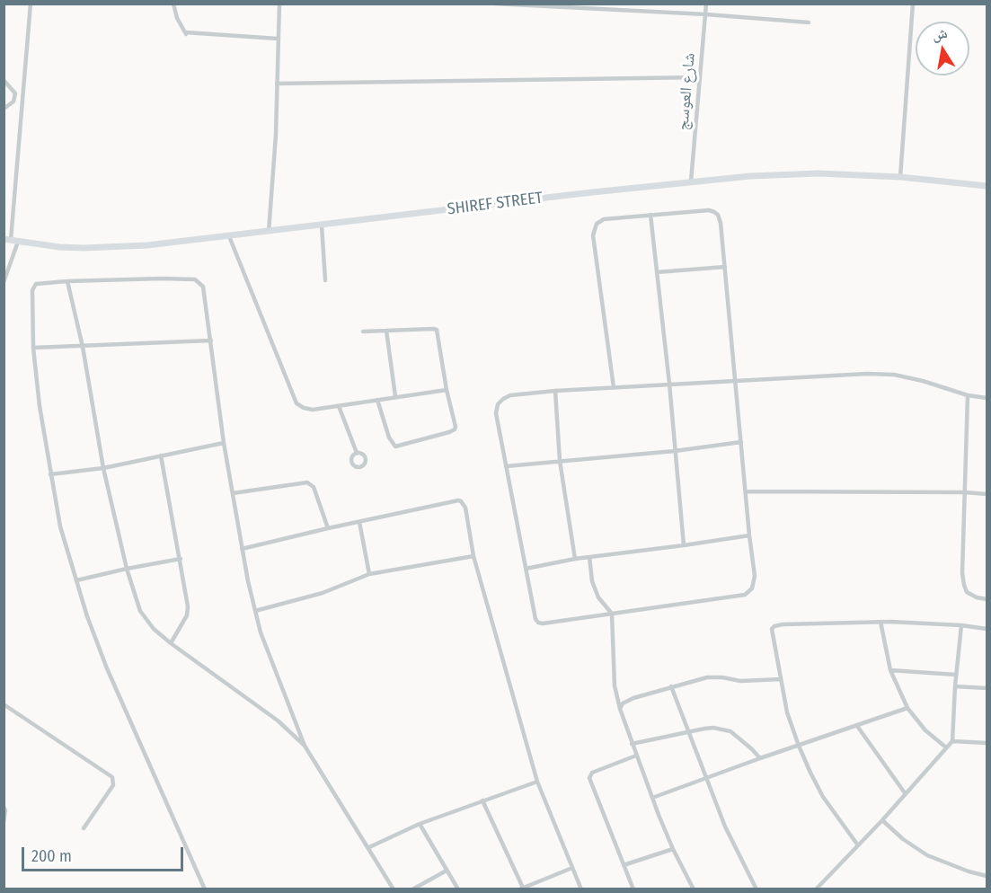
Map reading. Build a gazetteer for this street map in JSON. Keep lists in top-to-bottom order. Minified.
{"streets":{"main road":["SHIREF STREET"],"street":["شارع العوسج"]},"crossings":[["شارع العوسج","SHIREF STREET"]],"scale_bar":"200 m","north":"top"}
